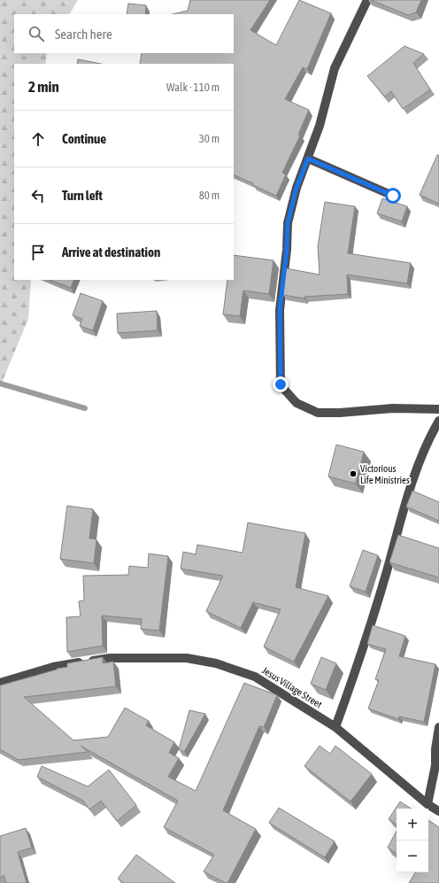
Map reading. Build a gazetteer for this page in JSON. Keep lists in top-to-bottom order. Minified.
{"streets":{"street":["Jesus Village Street"]},"places":["Victorious Life Ministries"],"page":{"search":"Search here","heading":["2 min","Walk · 110 m"],"list":[["Continue","30 m"],["Turn left","80 m"],"Arrive at destination"],"map_buttons":["+","−"]}}
